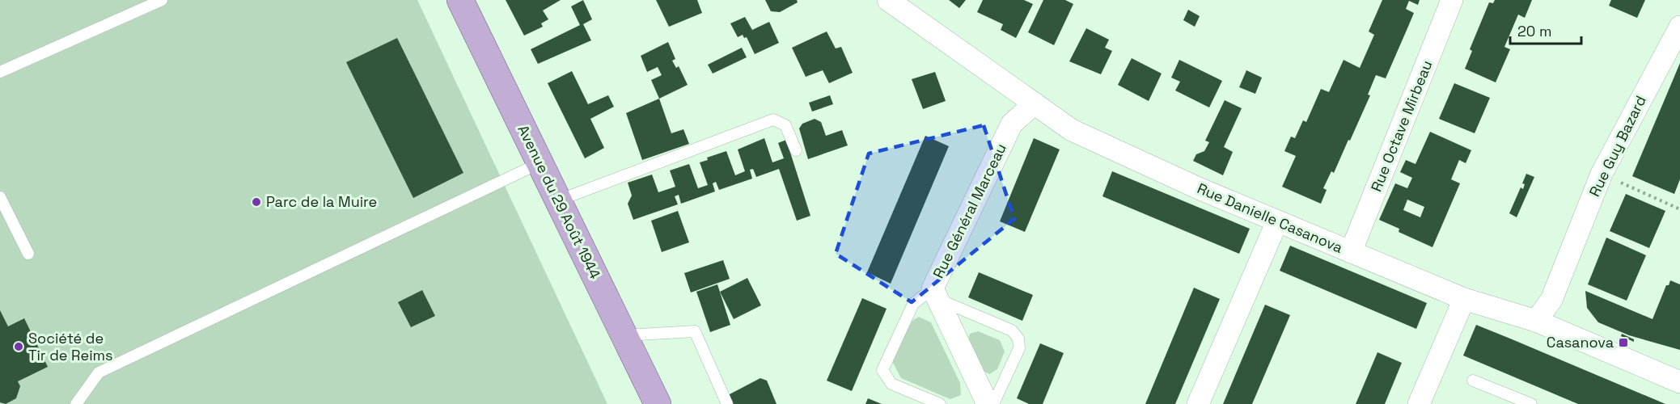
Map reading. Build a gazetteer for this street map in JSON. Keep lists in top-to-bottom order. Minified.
{"streets":{"main road":["Avenue du 29 Août 1944"],"street":["Rue Octave Mirbeau","Rue Guy Bazard","Rue Général Marceau","Rue Danielle Casanova"]},"crossings":[["Rue Octave Mirbeau","Rue Danielle Casanova"],["Rue Guy Bazard","Rue Danielle Casanova"],["Rue Général Marceau","Rue Danielle Casanova"]],"places":{"other":["Parc de la Muire","Société de Tir de Reims"],"transit":["Casanova"]},"scale_bar":"20 m"}
